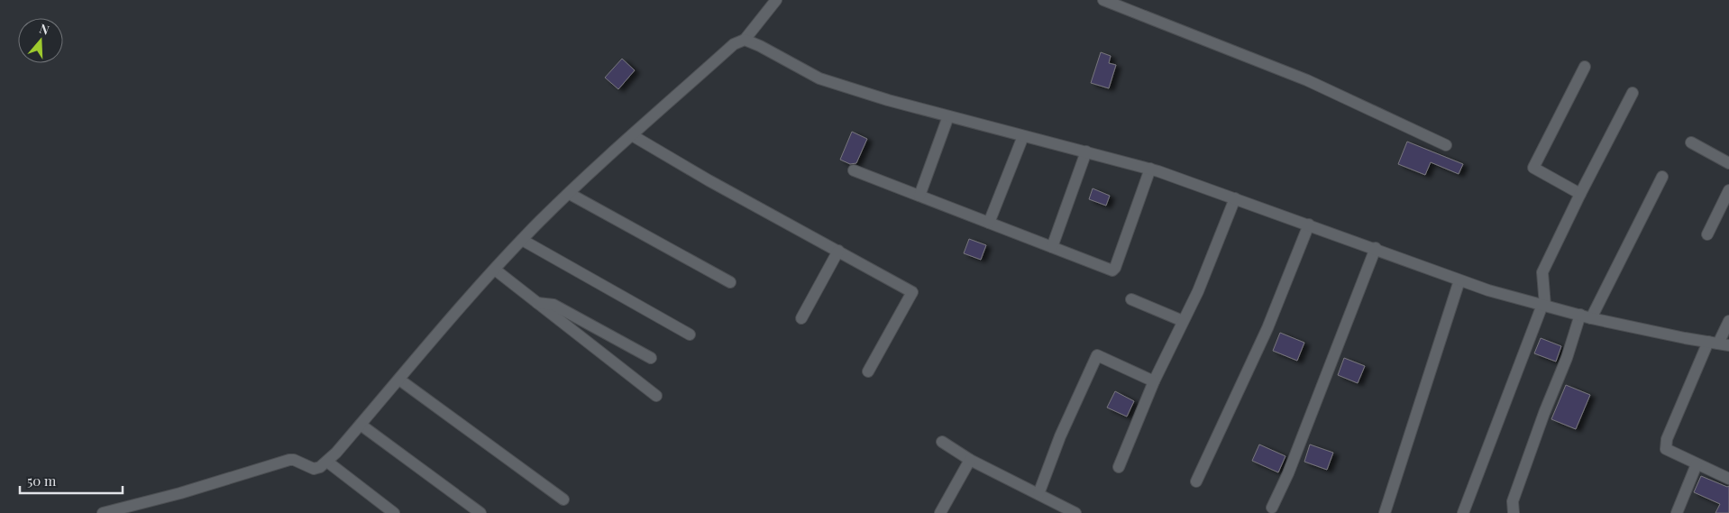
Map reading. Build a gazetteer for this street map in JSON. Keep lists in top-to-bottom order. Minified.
{"scale_bar":"50 m","north":"top"}
